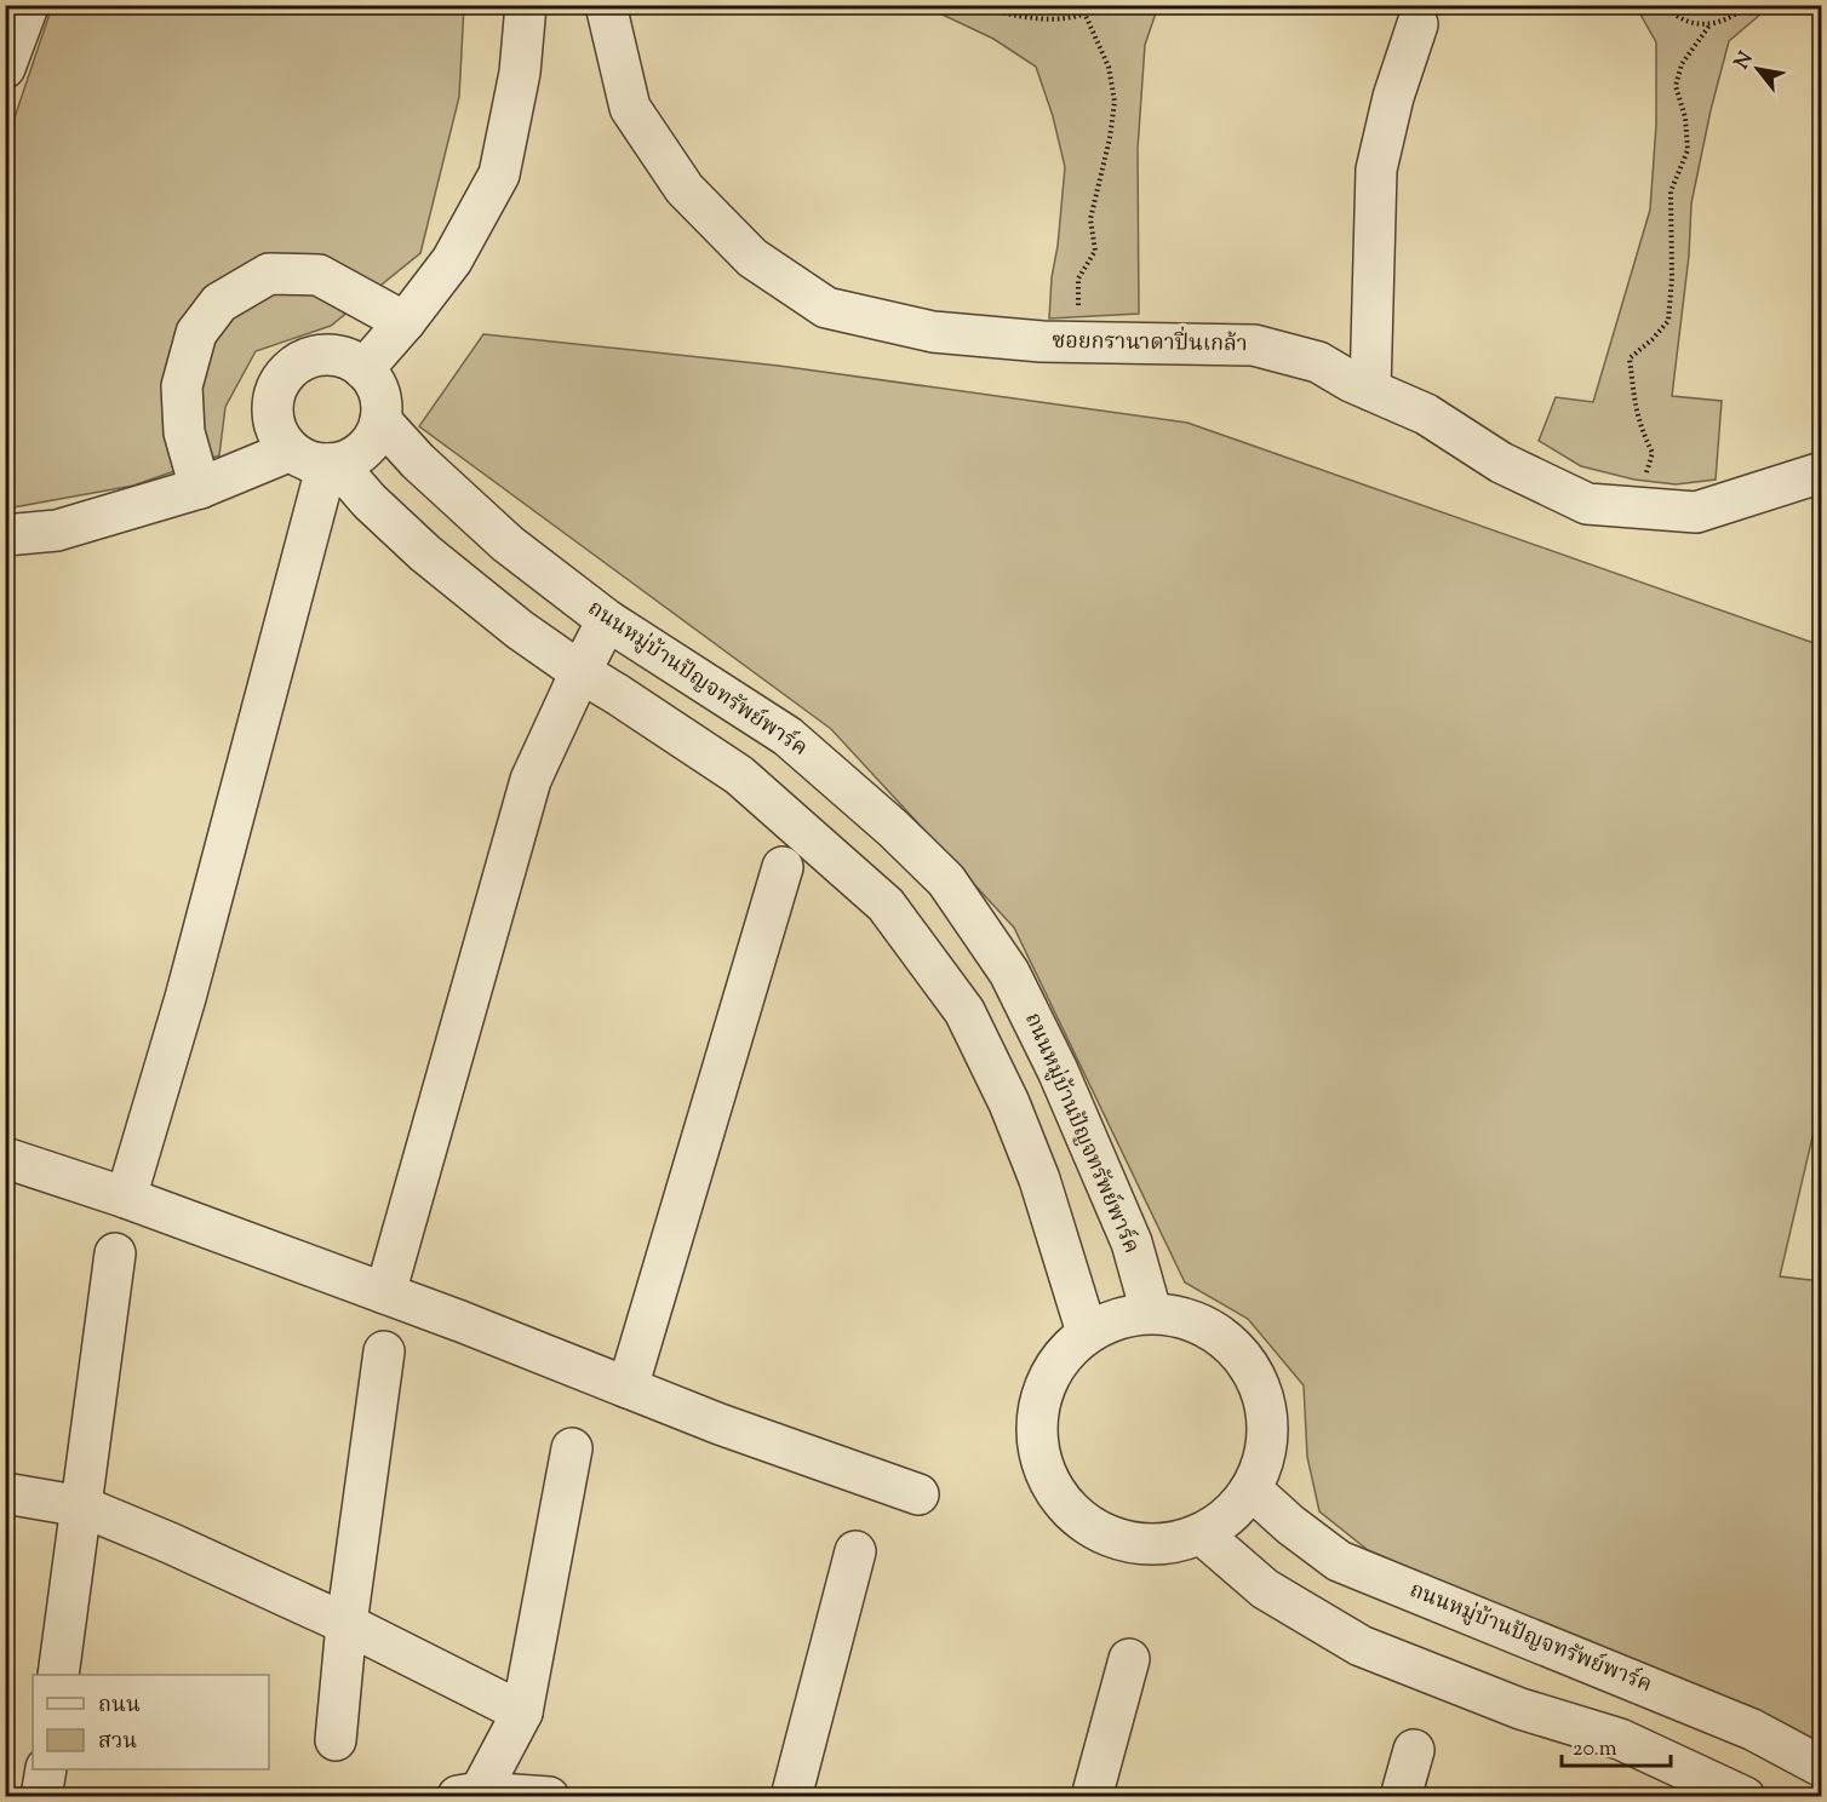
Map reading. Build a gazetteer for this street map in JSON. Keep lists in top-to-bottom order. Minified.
{"streets":{"street":["ซอยกรานาดาปิ่นเกล้า","ถนนหมู่บ้านปัญจทรัพย์พาร์ค"]},"legend":["ถนน","สวน"],"scale_bar":"20 m","north":"top left"}
